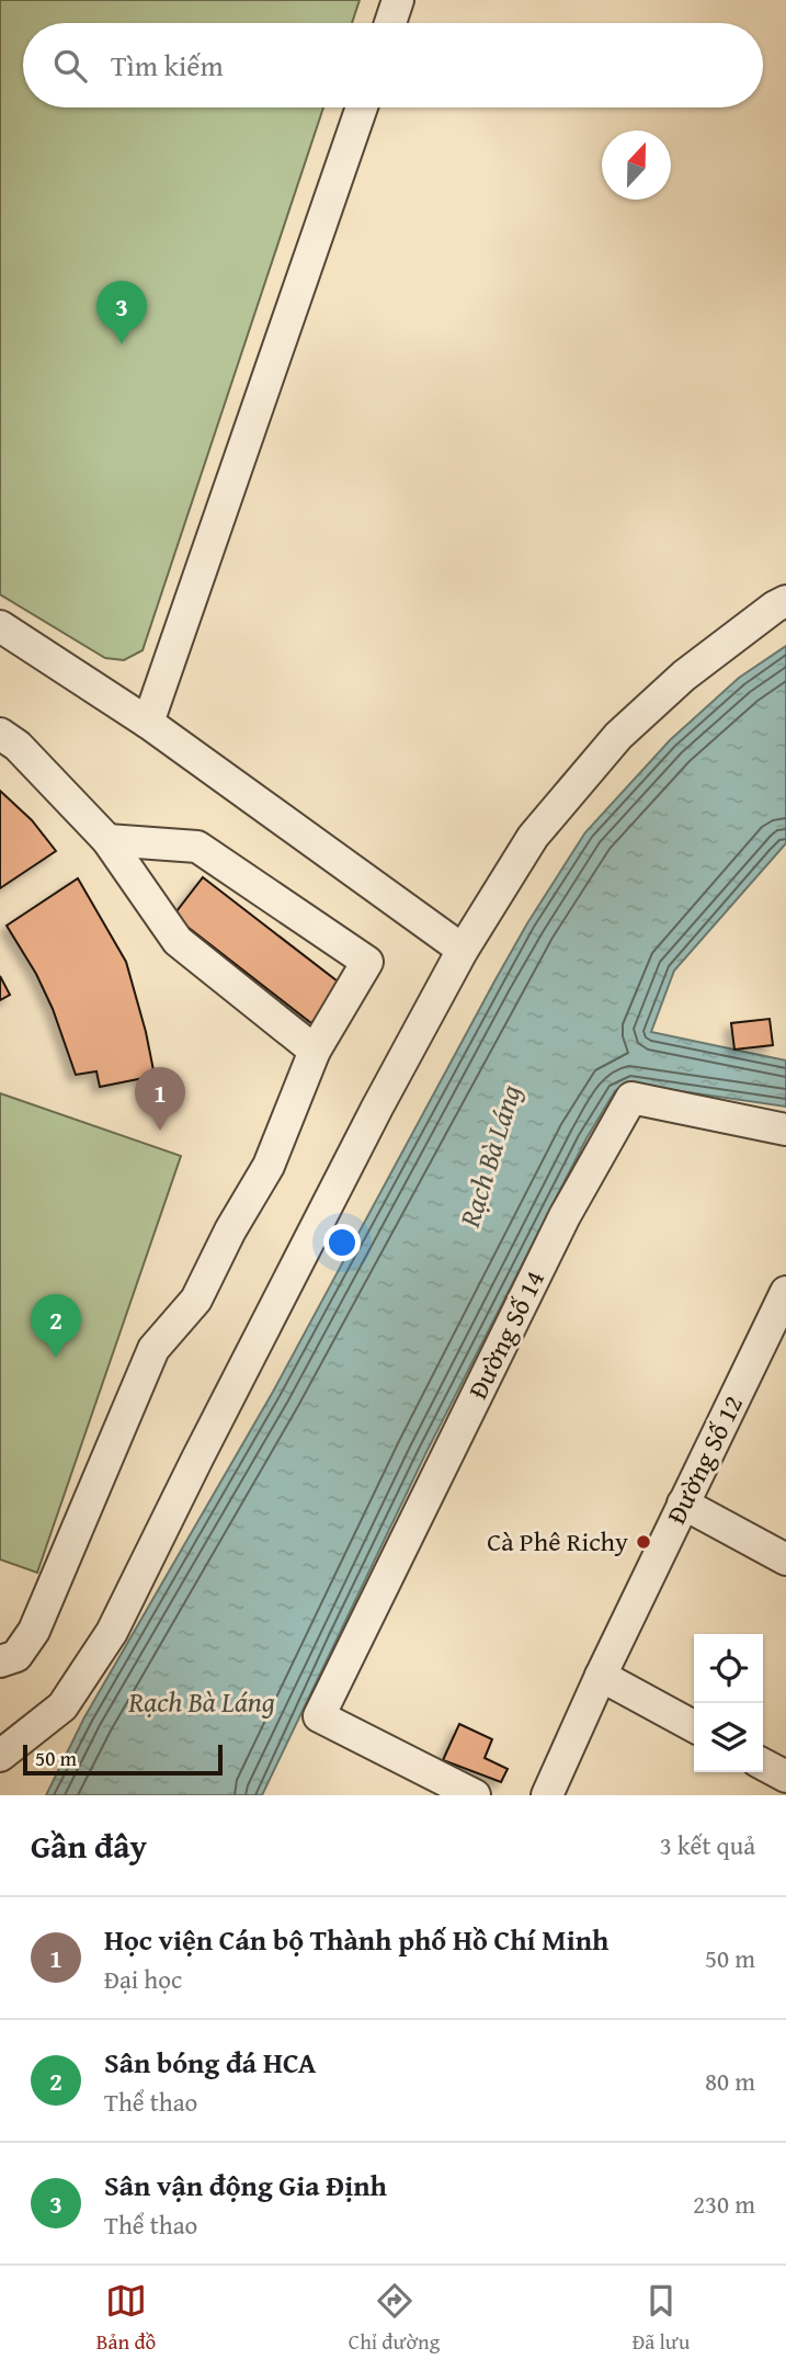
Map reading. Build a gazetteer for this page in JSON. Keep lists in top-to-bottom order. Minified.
{"streets":{"street":["Đường Số 14","Đường Số 12"]},"water":["Rạch Bà Láng"],"places":["Cà Phê Richy"],"scale_bar":"50 m","north":"top","page":{"search":"Tìm kiếm","pins":["3","1","2"],"scale":"50 m","heading":["Gần đây","3 kết quả"],"list":[{"mark":"1","name":"Học viện Cán bộ Thành phố Hồ Chí Minh","note":"Đại học","value":"50 m"},{"mark":"2","name":"Sân bóng đá HCA","note":"Thể thao","value":"80 m"},{"mark":"3","name":"Sân vận động Gia Định","note":"Thể thao","value":"230 m"}],"nav":["Bản đồ","Chỉ đường","Đã lưu"]}}
